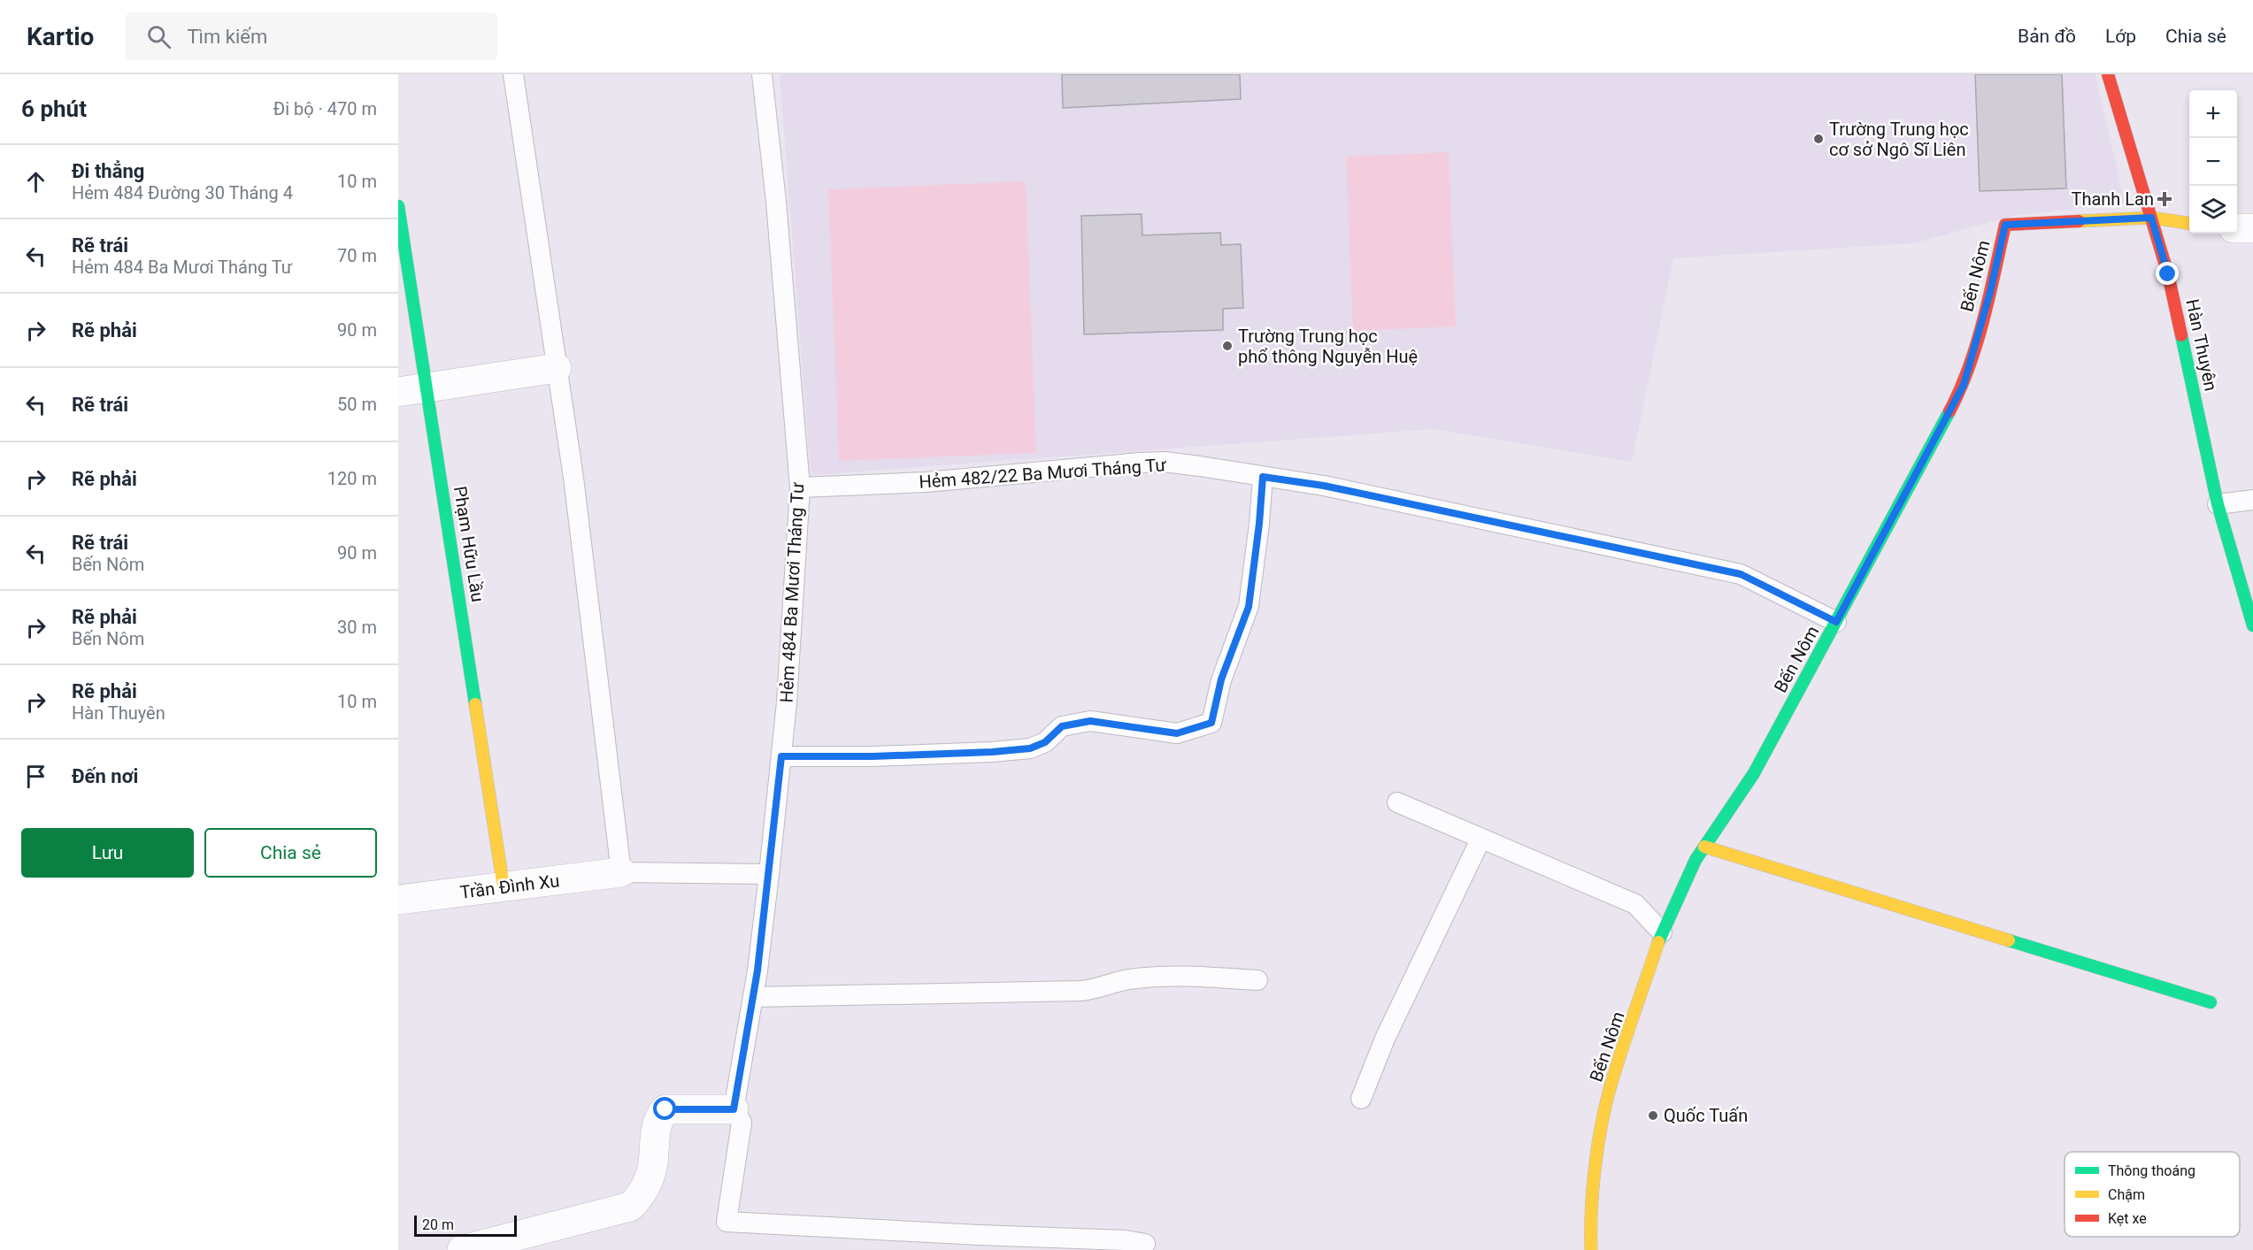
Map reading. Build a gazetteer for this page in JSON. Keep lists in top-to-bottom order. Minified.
{"streets":{"street":["Bến Nôm","Hàn Thuyên","Phạm Hữu Lầu","Trần Đình Xu"],"lane":["Hẻm 482/22 Ba Mươi Tháng Tư","Hẻm 484 Ba Mươi Tháng Tư"]},"crossings":[["Bến Nôm","Hàn Thuyên"],["Bến Nôm","Hẻm 482/22 Ba Mươi Tháng Tư"],["Hẻm 482/22 Ba Mươi Tháng Tư","Hẻm 484 Ba Mươi Tháng Tư"],["Phạm Hữu Lầu","Trần Đình Xu"]],"places":{"other":["Trường Trung học cơ sở Ngô Sĩ Liên","Trường Trung học phổ thông Nguyễn Huệ","Quốc Tuấn"],"health":["Thanh Lan"]},"legend":["Thông thoáng","Chậm","Kẹt xe"],"scale_bar":"20 m","page":{"header":"Kartio","search":"Tìm kiếm","nav":["Bản đồ","Lớp","Chia sẻ"],"heading":["6 phút","Đi bộ · 470 m"],"map_buttons":["+","−"],"list":[["Đi thẳng","Hẻm 484 Đường 30 Tháng 4","10 m"],["Rẽ trái","Hẻm 484 Ba Mươi Tháng Tư","70 m"],["Rẽ phải","90 m"],["Rẽ trái","50 m"],["Rẽ phải","120 m"],["Rẽ trái","Bến Nôm","90 m"],["Rẽ phải","Bến Nôm","30 m"],["Rẽ phải","Hàn Thuyên","10 m"],"Đến nơi"],"buttons":["Lưu","Chia sẻ"],"scale":"20 m"}}
